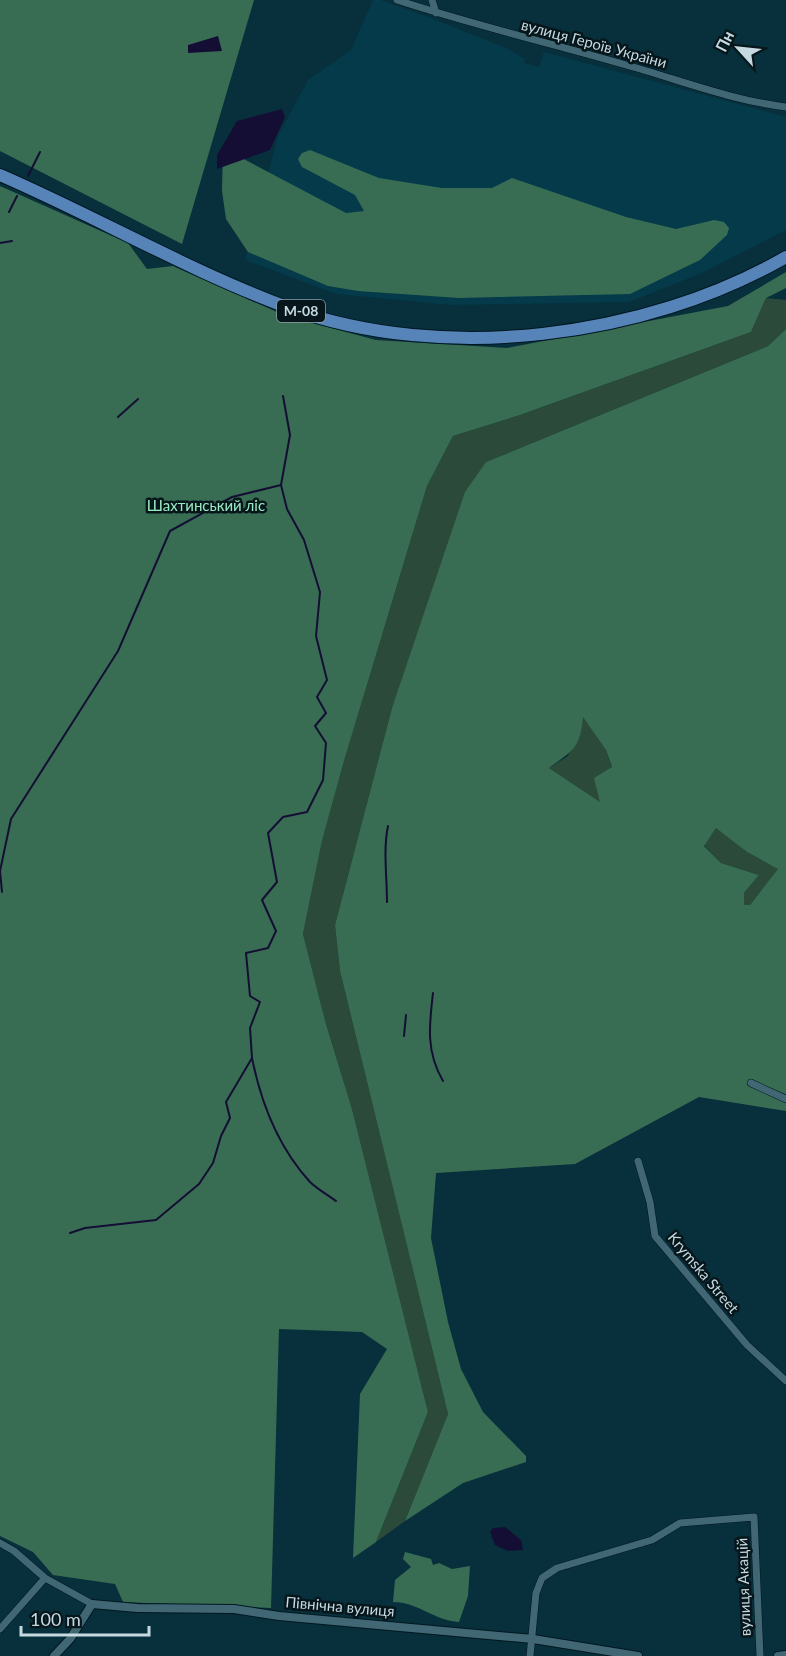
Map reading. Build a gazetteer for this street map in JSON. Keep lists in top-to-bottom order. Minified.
{"streets":{"highway":["М-08"],"street":["вулиця Героїв України","Krymska Street","вулиця Акацій","Північна вулиця"]},"crossings":[["вулиця Акацій","Північна вулиця"]],"parks":["Шахтинський ліс"],"scale_bar":"100 m","north":"top left"}
